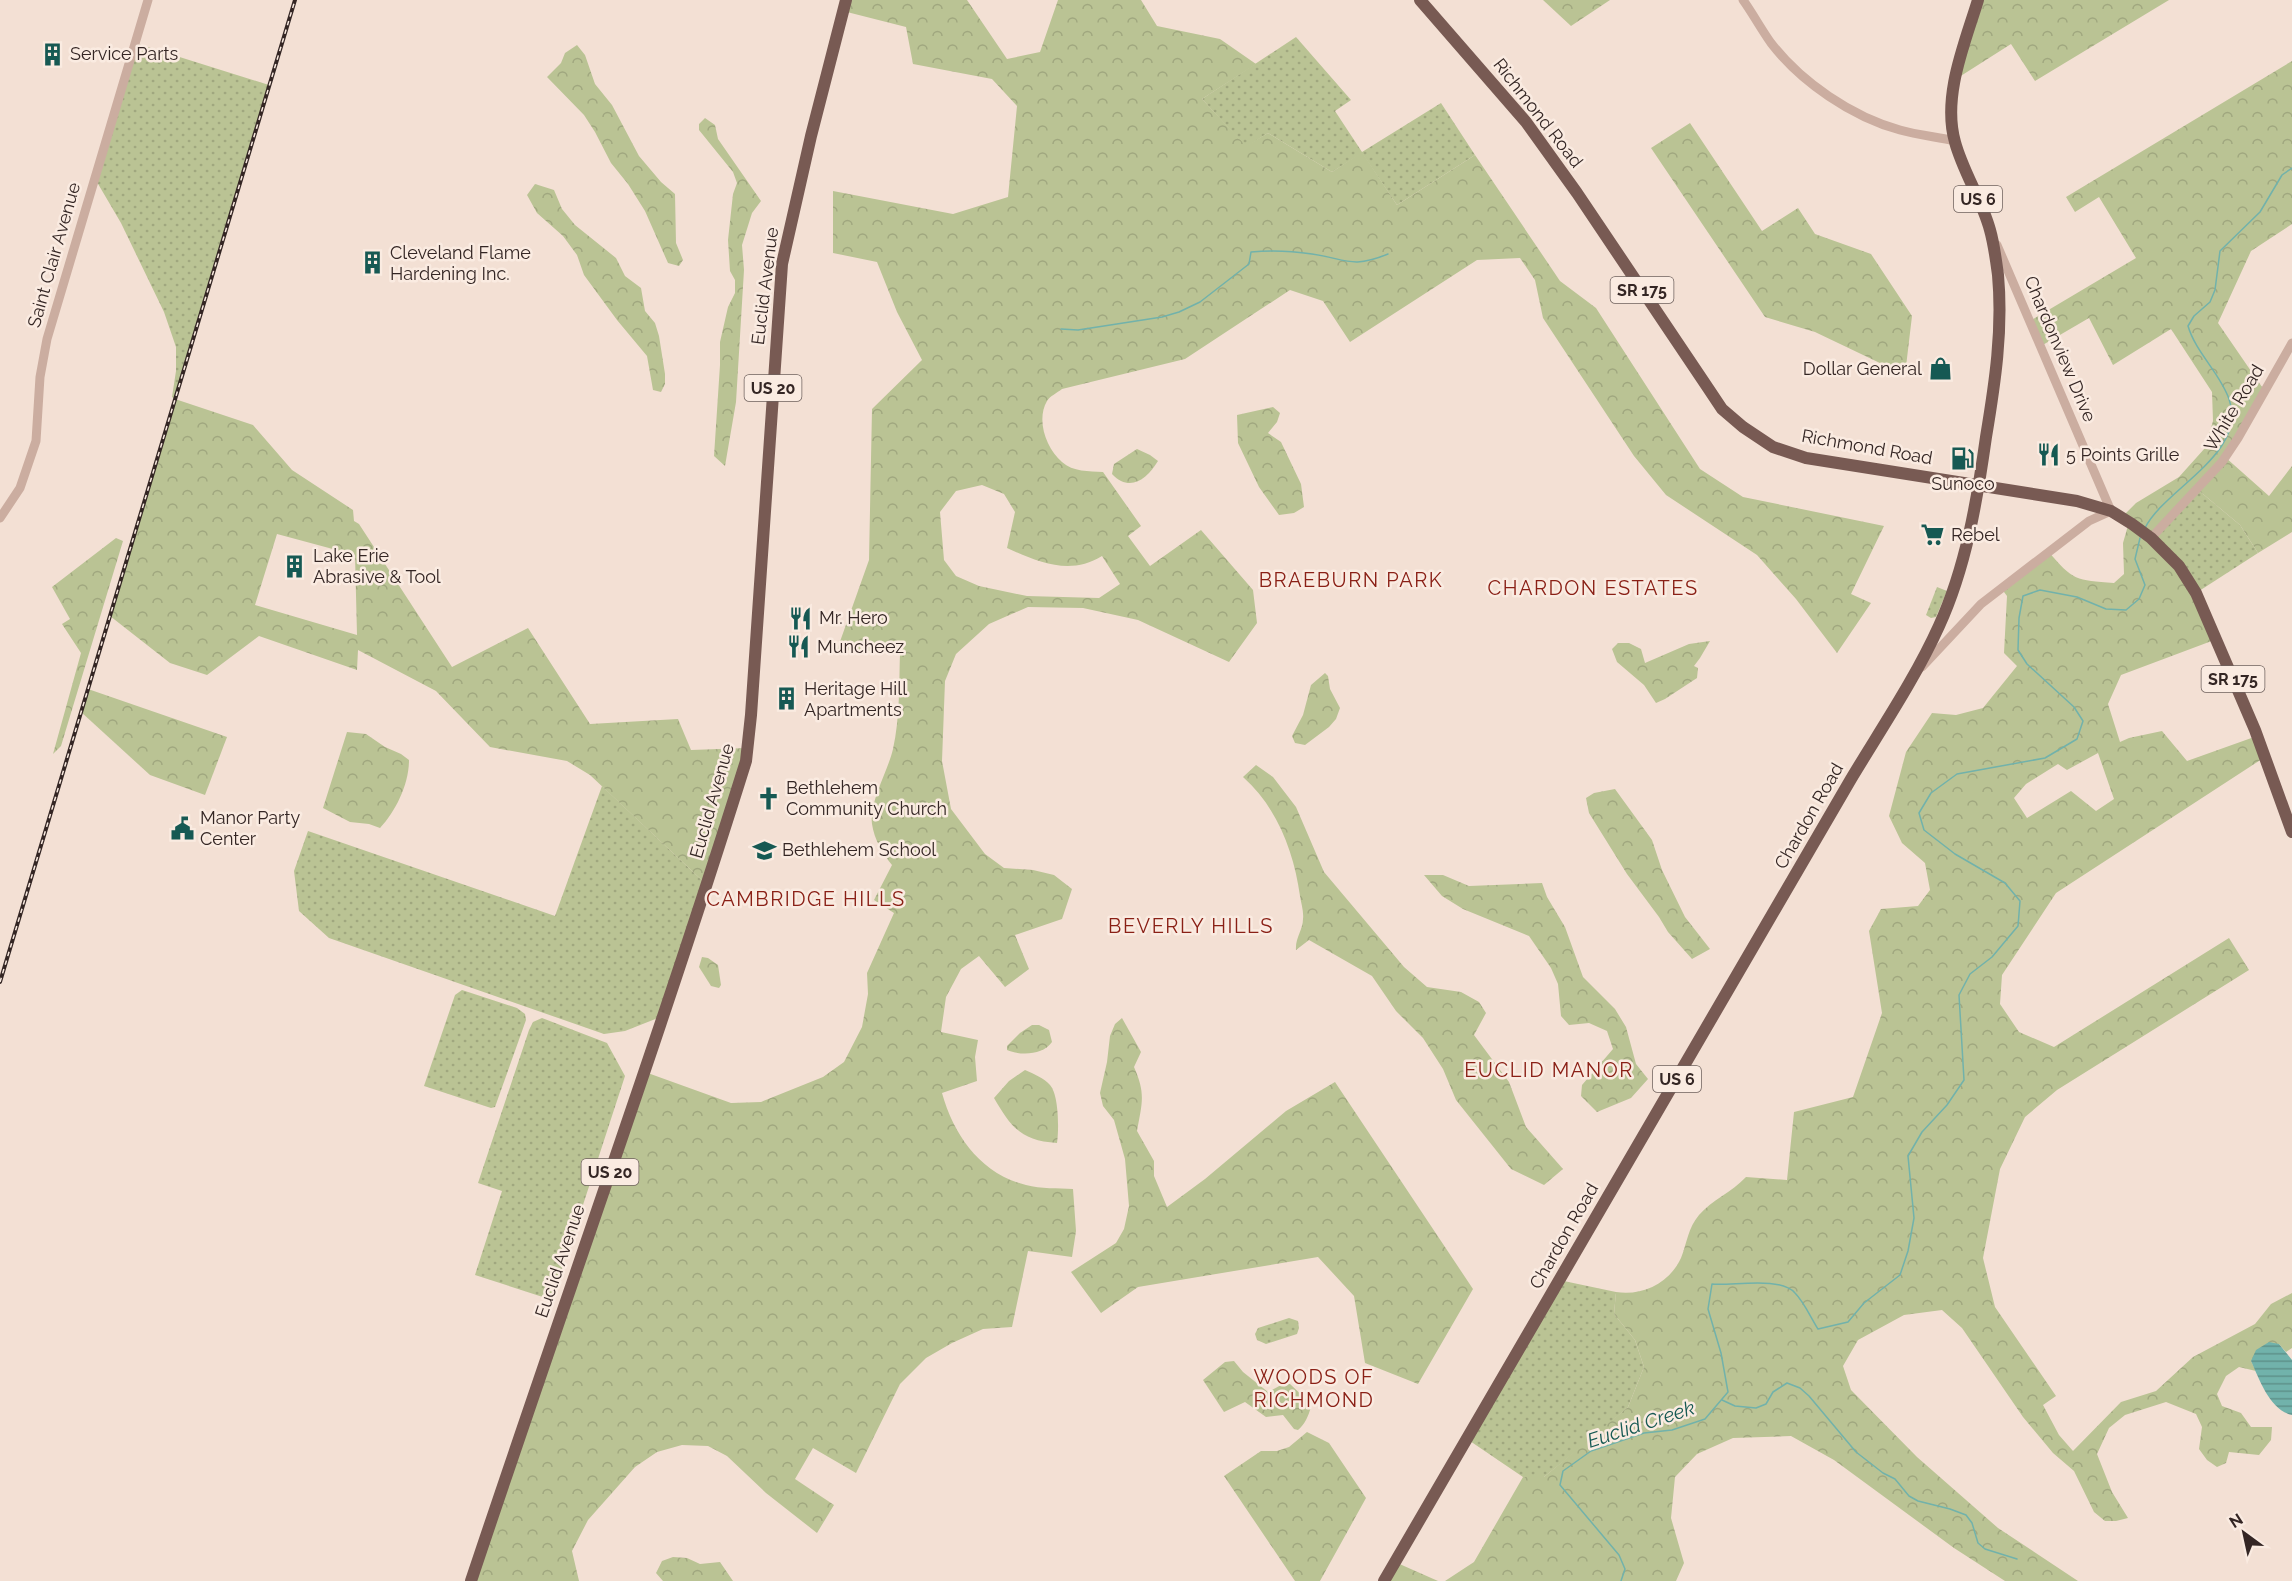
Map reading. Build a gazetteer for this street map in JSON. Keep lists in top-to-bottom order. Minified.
{"streets":{"main road":["Richmond Road","US 6","Euclid Avenue","SR 175","US 20","Chardon Road"],"street":["Saint Clair Avenue","Chardonview Drive","White Road"]},"crossings":[["Richmond Road","Chardonview Drive"],["Richmond Road","White Road"],["Richmond Road","Chardon Road"],["Chardonview Drive","Chardon Road"]],"districts":["BRAEBURN PARK","CHARDON ESTATES","CAMBRIDGE HILLS","BEVERLY HILLS","EUCLID MANOR","WOODS OF RICHMOND"],"water":["Euclid Creek"],"places":{"building":["Service Parts","Cleveland Flame Hardening Inc.","Lake Erie Abrasive & Tool","Heritage Hill Apartments"],"shop":["Dollar General"],"restaurant":["5 Points Grille","Mr. Hero","Muncheez"],"fuel station":["Sunoco"],"supermarket":["Rebel"],"church":["Bethlehem Community Church"],"public building":["Manor Party Center"],"school or university":["Bethlehem School"]},"north":"top left"}
